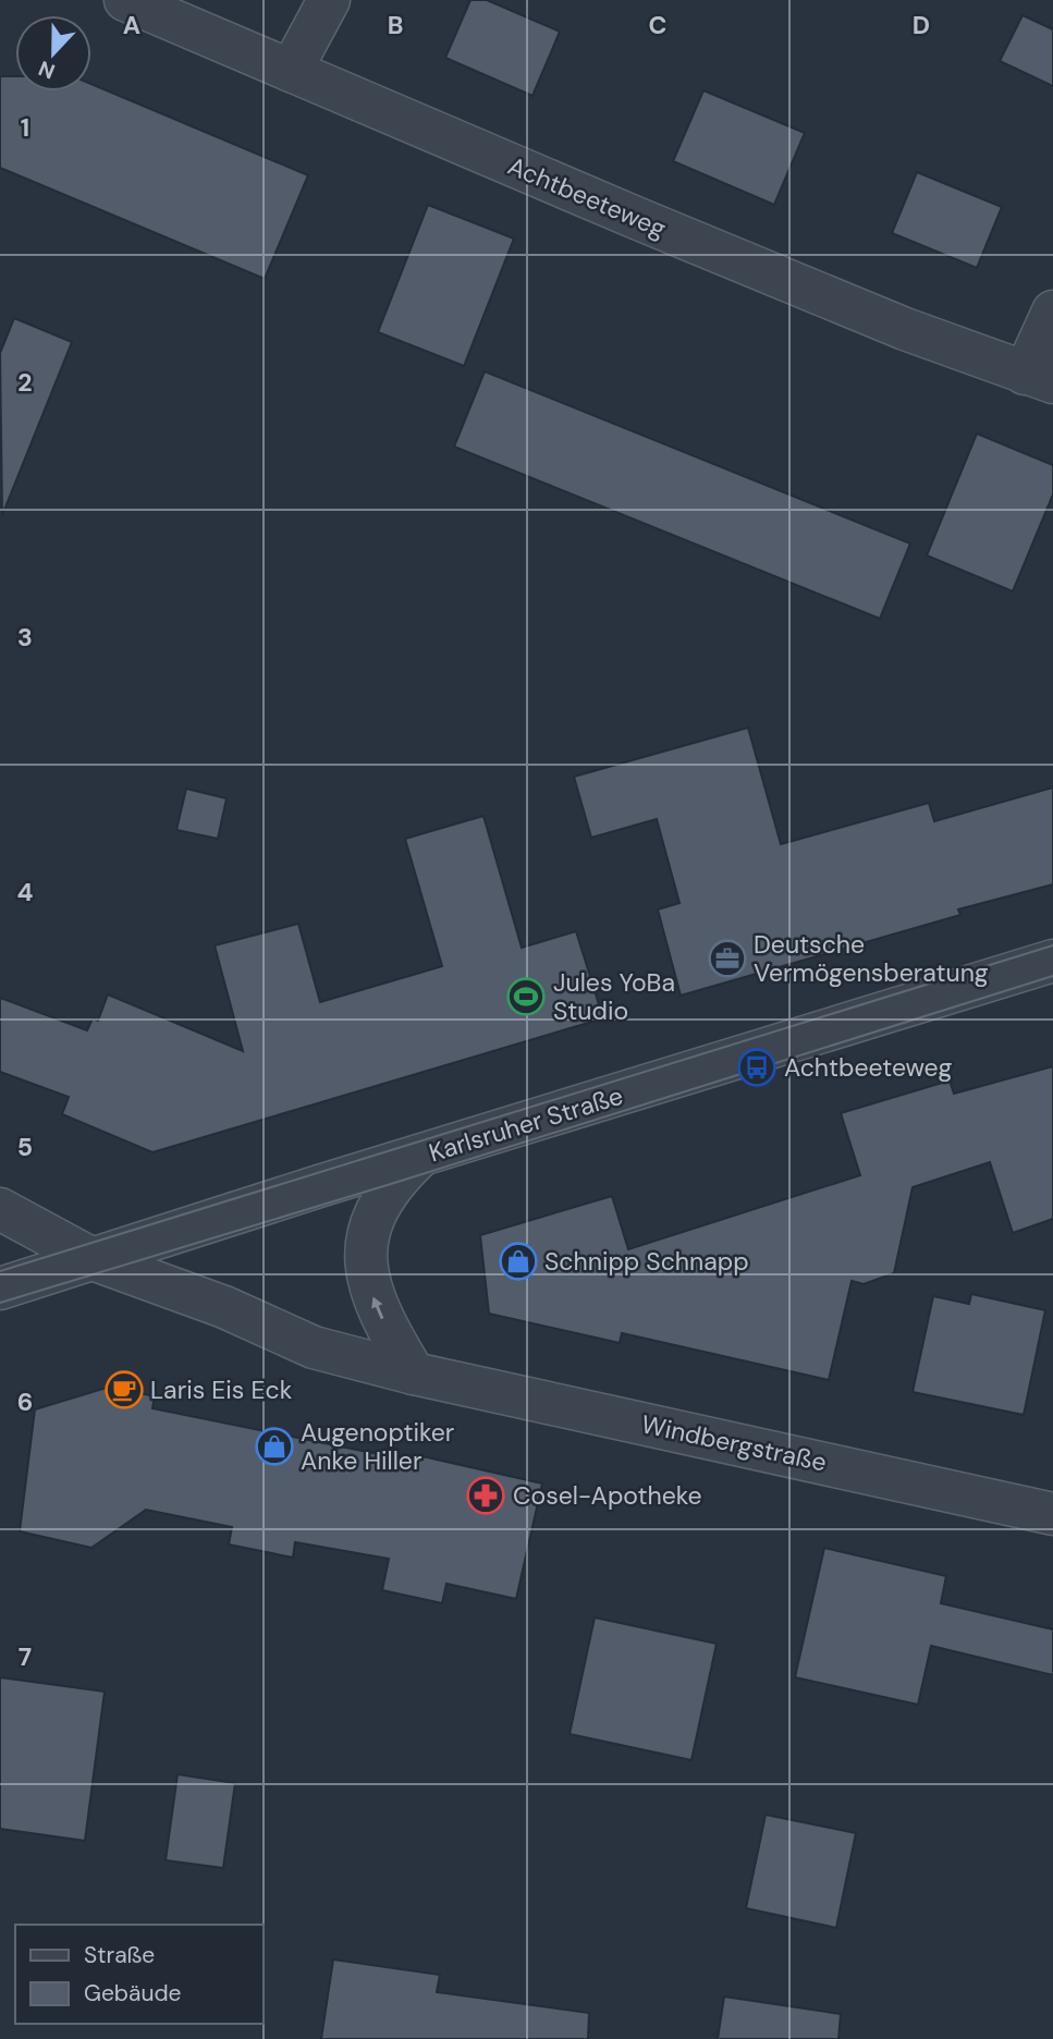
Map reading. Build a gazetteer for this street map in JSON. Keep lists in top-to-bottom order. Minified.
{"streets":{"street":["Achtbeeteweg","Karlsruher Straße","Windbergstraße"]},"crossings":[["Karlsruher Straße","Windbergstraße"]],"places":{"office":["Deutsche Vermögensberatung"],"sports":["Jules YoBa Studio"],"bus stop":["Achtbeeteweg"],"shop":["Schnipp Schnapp","Augenoptiker Anke Hiller"],"cafe":["Laris Eis Eck"],"pharmacy":["Cosel-Apotheke"]},"legend":["Straße","Gebäude"],"north":"bottom","grid":{"columns":["A","B","C","D"],"rows":["1","2","3","4","5","6","7"]}}
